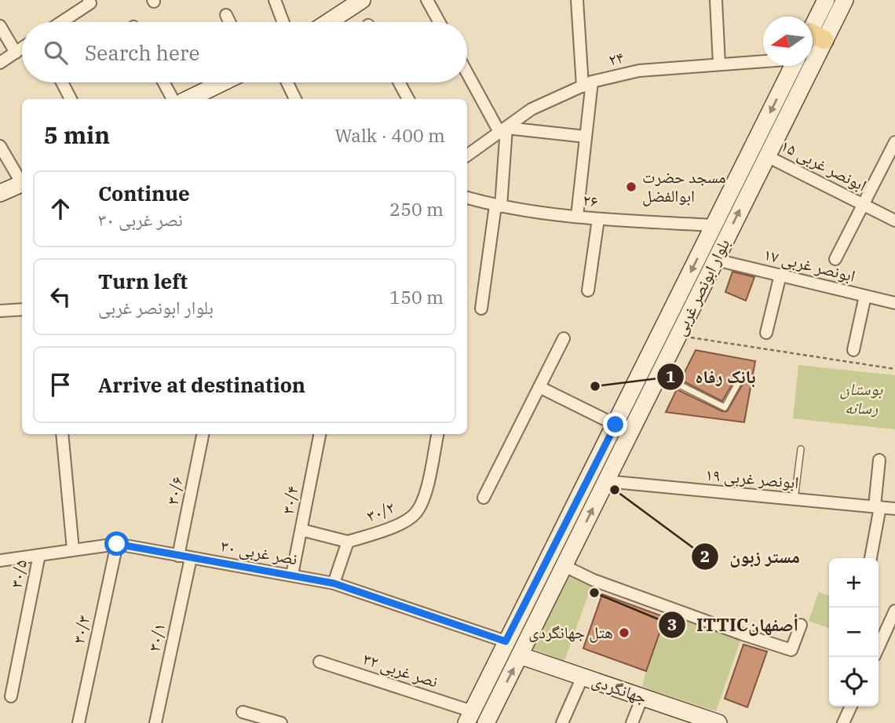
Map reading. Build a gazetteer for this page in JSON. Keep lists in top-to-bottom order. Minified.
{"streets":{"main road":["بلوار ابونصر غربی","جهانگردی"],"street":["۲۴","ابونصر غربی ۱۵","۲۶","ابونصر غربی ۱۷","ابونصر غربی ۱۹","۳۰/۶","۳۰/۴","۳۰/۲","نصر غربی ۳۰","۳۰/۵","۳۰/۳","۳۰/۱","نصر غربی ۳۲"]},"crossings":[["ابونصر غربی ۱۵","بلوار ابونصر غربی"],["۲۶","بلوار ابونصر غربی"],["ابونصر غربی ۱۷","بلوار ابونصر غربی"],["بلوار ابونصر غربی","ابونصر غربی ۱۹"],["بلوار ابونصر غربی","نصر غربی ۳۰"],["بلوار ابونصر غربی","نصر غربی ۳۲"],["بلوار ابونصر غربی","جهانگردی"],["۳۰/۶","نصر غربی ۳۰"],["۳۰/۴","نصر غربی ۳۰"],["نصر غربی ۳۰","۳۰/۵"],["نصر غربی ۳۰","۳۰/۳"],["نصر غربی ۳۰","۳۰/۱"]],"parks":["بوستان رسانه"],"places":["مسجد حضرت ابوالفضل","بانک رفاه","مستر زبون","ITTICأصفهان","هتل جهانگردی"],"north":"left","page":{"search":"Search here","heading":["5 min","Walk · 400 m"],"list":[["Continue","نصر غربی ۳۰","250 m"],["Turn left","بلوار ابونصر غربی","150 m"],"Arrive at destination"],"map_buttons":["+","−"]}}
